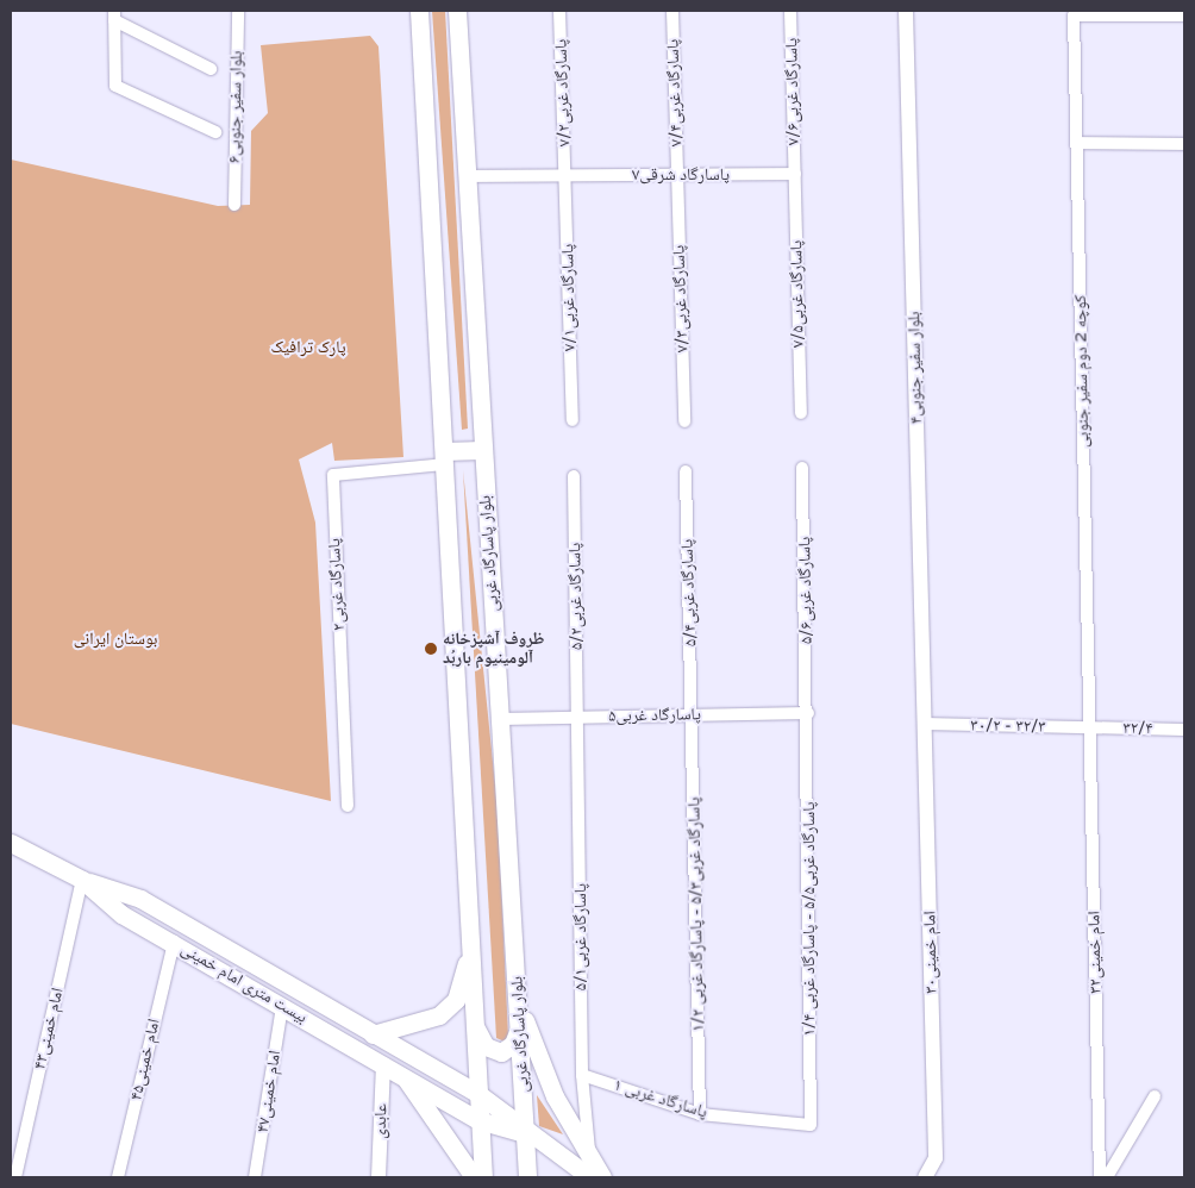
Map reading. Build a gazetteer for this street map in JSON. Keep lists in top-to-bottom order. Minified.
{"streets":{"main road":["بلوار پاسارگاد غربی","بیست متری امام خمینی"],"street":["پاسارگاد غربی۷/۶","پاسارگاد غربی۷/۲","پاسارگاد غربی۷/۴","بلوار سفیر جنوبی۶","پاسارگاد شرقی۷","پاسارگاد غربی۷/۵","پاسارگاد غربی۷/۱","پاسارگاد غربی۷/۳","بلوار سفیر جنوبی۴","کوچه 2 دوم سفیر جنوبی","پاسارگاد غربی۲","پاسارگاد غربی۵/۶","پاسارگاد غربی۵/۴","پاسارگاد غربی۵/۲","پاسارگاد غربی۵","۳۰/۲ - ۳۲/۳","۳۲/۴","پاسارگاد غربی۵/۳ - پاسارگاد غربی ۱/۲","پاسارگاد غربی۵/۵ - پاسارگاد غربی ۱/۴","پاسارگاد غربی۵/۱","امام خمینی۳۰","امام خمینی۳۲","امام خمینی۴۳","امام خمینی۴۵","امام خمینی۴۷","پاسارگاد غربی ۱","عابدی"]},"crossings":[["پاسارگاد غربی۷/۶","پاسارگاد شرقی۷"],["پاسارگاد غربی۷/۶","پاسارگاد غربی۷/۵"],["پاسارگاد غربی۷/۲","پاسارگاد شرقی۷"],["پاسارگاد غربی۷/۲","پاسارگاد غربی۷/۱"],["پاسارگاد غربی۷/۴","پاسارگاد شرقی۷"],["پاسارگاد غربی۷/۴","پاسارگاد غربی۷/۳"],["پاسارگاد شرقی۷","پاسارگاد غربی۷/۵"],["پاسارگاد شرقی۷","پاسارگاد غربی۷/۱"],["پاسارگاد شرقی۷","پاسارگاد غربی۷/۳"],["پاسارگاد شرقی۷","بلوار پاسارگاد غربی"],["بلوار سفیر جنوبی۴","۳۰/۲ - ۳۲/۳"],["بلوار سفیر جنوبی۴","امام خمینی۳۰"],["کوچه 2 دوم سفیر جنوبی","۳۰/۲ - ۳۲/۳"],["کوچه 2 دوم سفیر جنوبی","۳۲/۴"],["کوچه 2 دوم سفیر جنوبی","امام خمینی۳۲"],["بلوار پاسارگاد غربی","پاسارگاد غربی۵"],["بلوار پاسارگاد غربی","بیست متری امام خمینی"],["پاسارگاد غربی۵/۶","پاسارگاد غربی۵"],["پاسارگاد غربی۵/۶","پاسارگاد غربی۵/۵ - پاسارگاد غربی ۱/۴"],["پاسارگاد غربی۵/۴","پاسارگاد غربی۵"],["پاسارگاد غربی۵/۴","پاسارگاد غربی۵/۳ - پاسارگاد غربی ۱/۲"],["پاسارگاد غربی۵/۲","پاسارگاد غربی۵"],["پاسارگاد غربی۵/۲","پاسارگاد غربی۵/۱"],["پاسارگاد غربی۵","پاسارگاد غربی۵/۳ - پاسارگاد غربی ۱/۲"],["پاسارگاد غربی۵","پاسارگاد غربی۵/۵ - پاسارگاد غربی ۱/۴"],["پاسارگاد غربی۵","پاسارگاد غربی۵/۱"],["۳۰/۲ - ۳۲/۳","۳۲/۴"],["۳۰/۲ - ۳۲/۳","امام خمینی۳۰"],["۳۰/۲ - ۳۲/۳","امام خمینی۳۲"],["۳۲/۴","امام خمینی۳۲"],["پاسارگاد غربی۵/۳ - پاسارگاد غربی ۱/۲","پاسارگاد غربی ۱"],["پاسارگاد غربی۵/۵ - پاسارگاد غربی ۱/۴","پاسارگاد غربی ۱"],["پاسارگاد غربی۵/۱","پاسارگاد غربی ۱"],["بیست متری امام خمینی","امام خمینی۴۳"],["بیست متری امام خمینی","امام خمینی۴۵"],["بیست متری امام خمینی","امام خمینی۴۷"],["بیست متری امام خمینی","عابدی"]],"parks":["پارک ترافیک","بوستان ایرانی"],"places":["ظروف آشپزخانه آلومینیوم باربُد"]}
